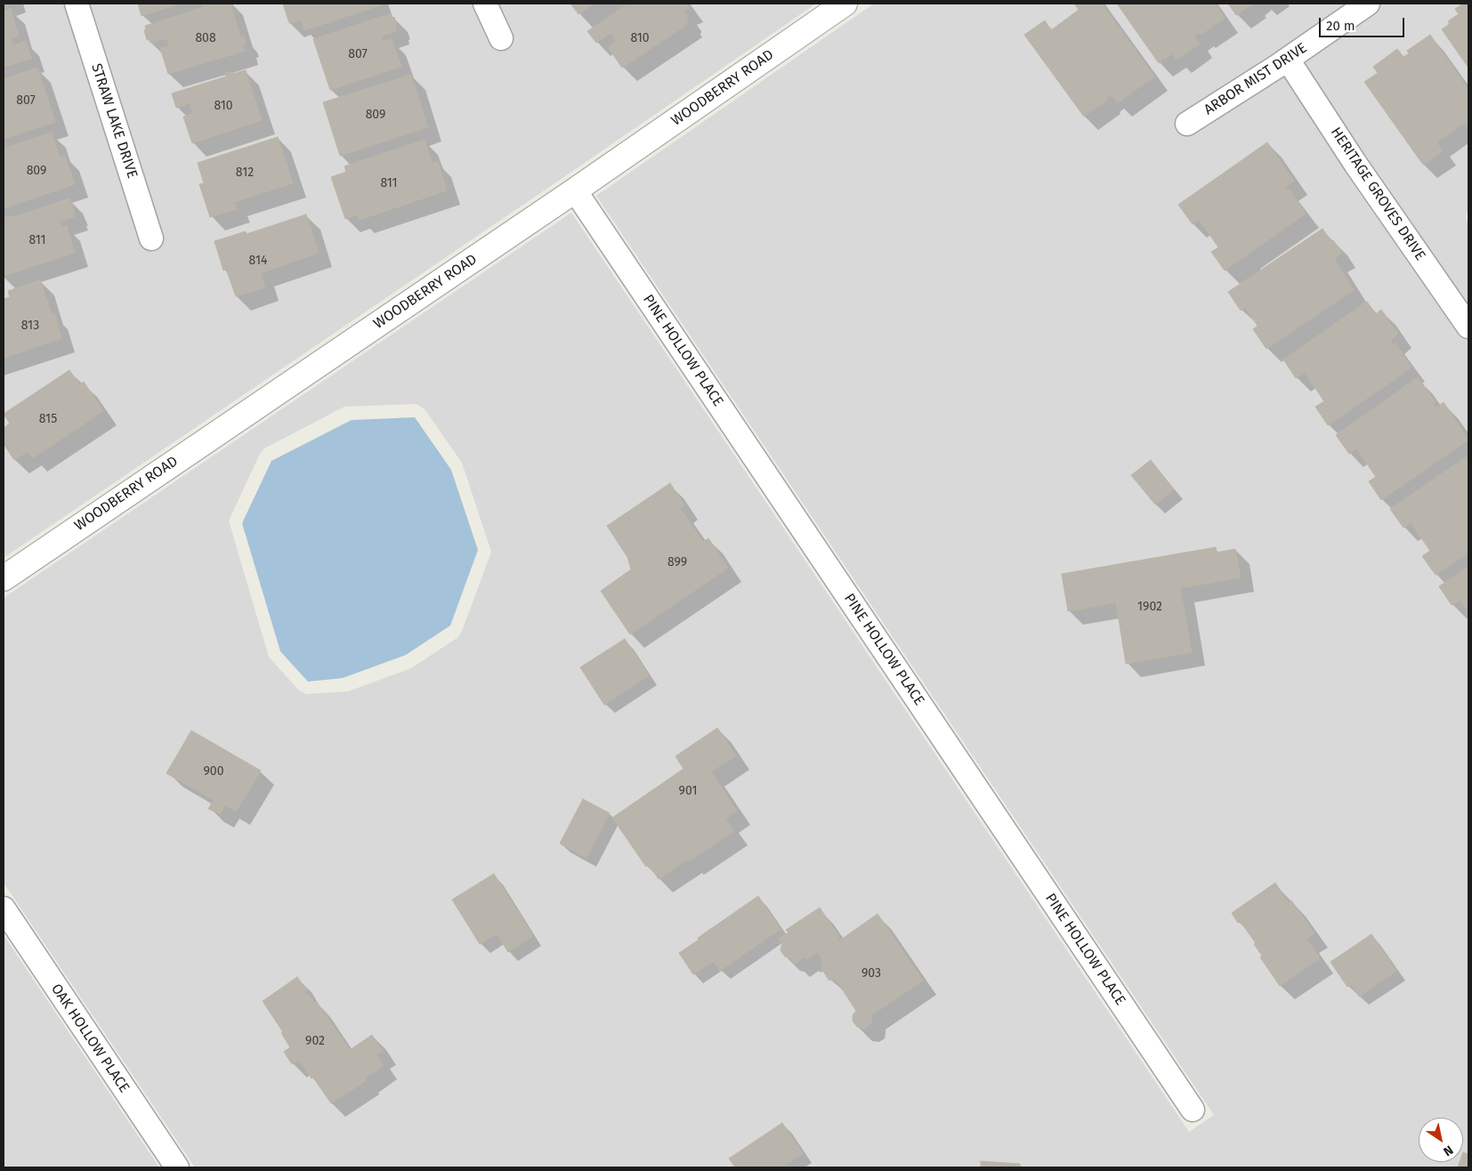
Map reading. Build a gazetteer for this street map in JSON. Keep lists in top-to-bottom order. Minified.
{"streets":{"street":["ARBOR MIST DRIVE","WOODBERRY ROAD","STRAW LAKE DRIVE","HERITAGE GROVES DRIVE","PINE HOLLOW PLACE","OAK HOLLOW PLACE"]},"crossings":[["ARBOR MIST DRIVE","HERITAGE GROVES DRIVE"],["WOODBERRY ROAD","PINE HOLLOW PLACE"]],"house_numbers":["808","810","807","807","810","809","809","812","811","811","814","813","815","899","1902","900","901","903","902"],"scale_bar":"20 m","north":"bottom right"}
